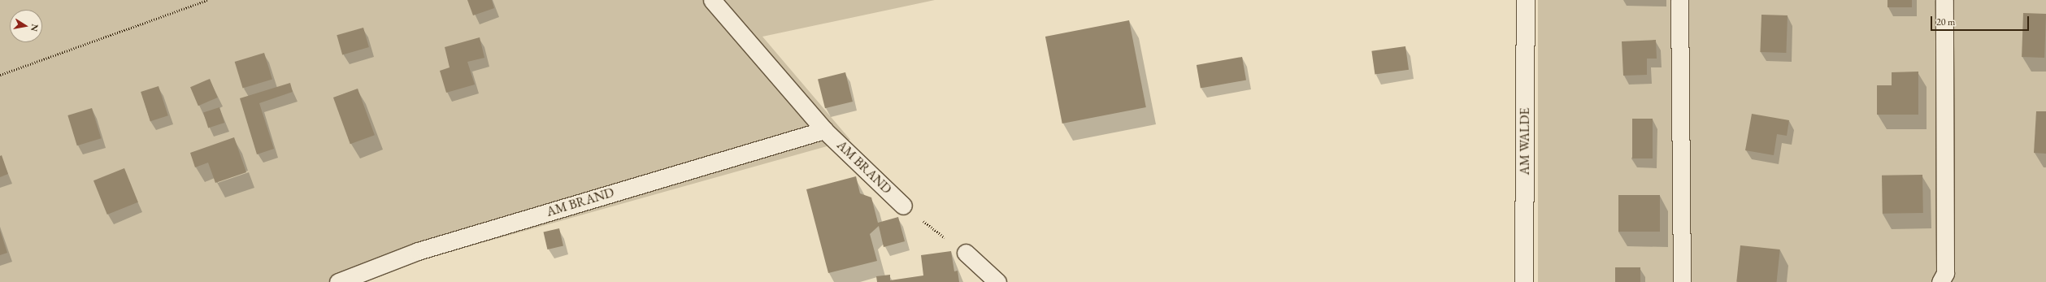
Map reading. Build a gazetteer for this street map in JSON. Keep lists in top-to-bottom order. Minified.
{"streets":{"street":["AM WALDE"],"lane":["AM BRAND"]},"scale_bar":"20 m","north":"right"}
